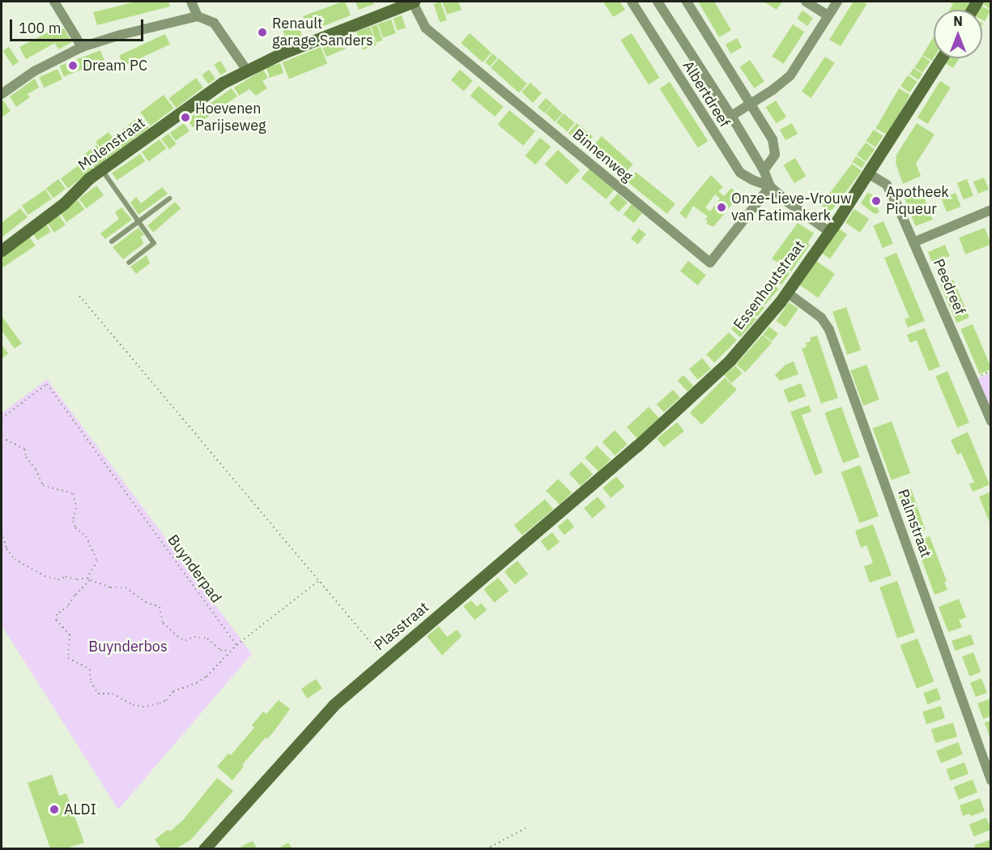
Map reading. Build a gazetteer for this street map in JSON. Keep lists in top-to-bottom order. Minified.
{"streets":{"street":["Albertdreef","Molenstraat","Binnenweg","Essenhoutstraat","Peedreef","Palmstraat","Plasstraat"],"path":["Buynderpad"]},"crossings":[["Albertdreef","Binnenweg"],["Albertdreef","Essenhoutstraat"],["Molenstraat","Binnenweg"],["Essenhoutstraat","Peedreef"],["Essenhoutstraat","Palmstraat"],["Essenhoutstraat","Plasstraat"]],"parks":["Buynderbos"],"places":["Renault garage Sanders","Dream PC","Hoevenen Parijseweg","Apotheek Piqueur","Onze-Lieve-Vrouw van Fatimakerk","ALDI"],"scale_bar":"100 m","north":"top"}
